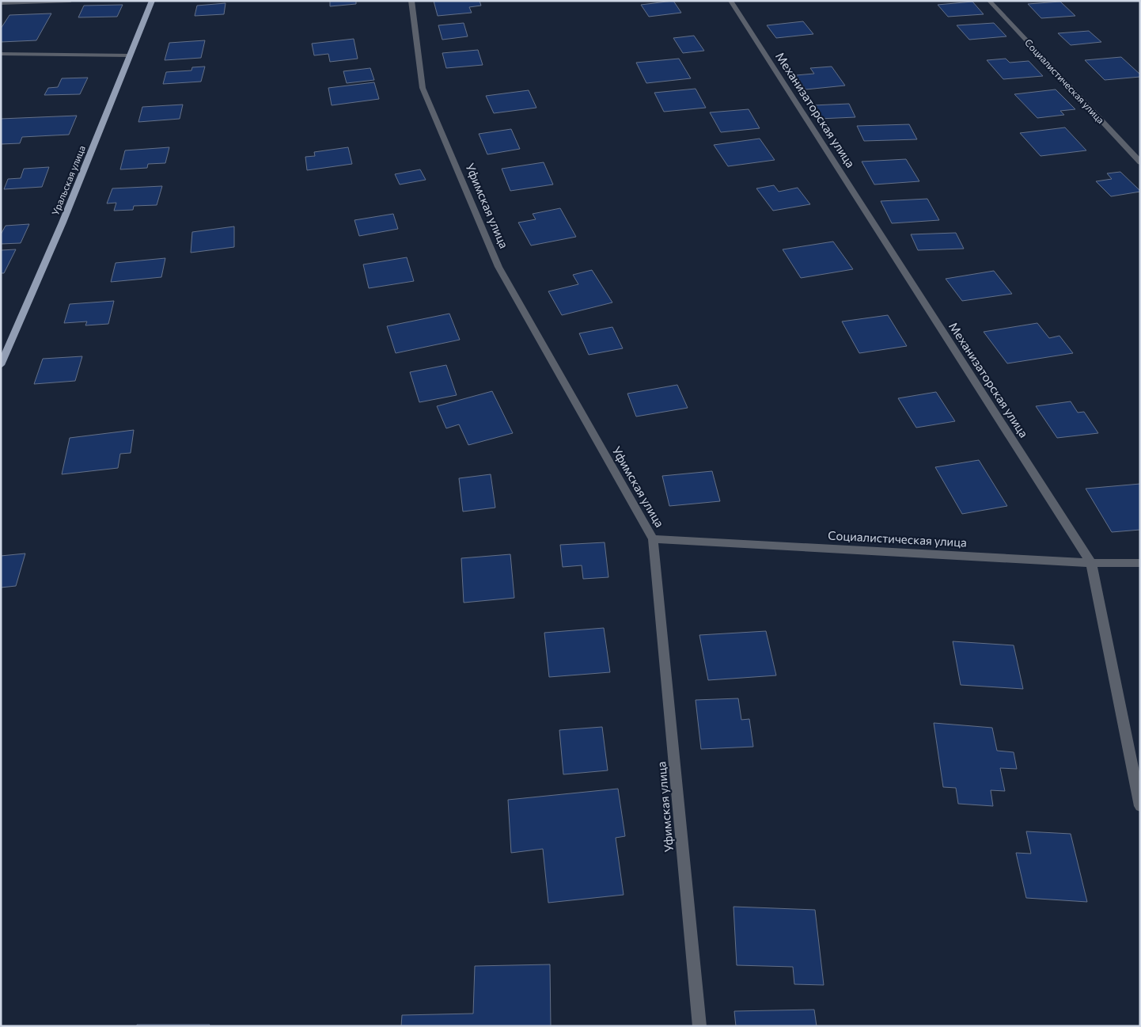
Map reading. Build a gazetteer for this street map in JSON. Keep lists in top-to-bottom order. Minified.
{"streets":{"main road":["Уральская улица"],"street":["Социалистическая улица","Механизаторская улица","Уфимская улица"]},"crossings":[["Социалистическая улица","Механизаторская улица"],["Социалистическая улица","Уфимская улица"]]}
